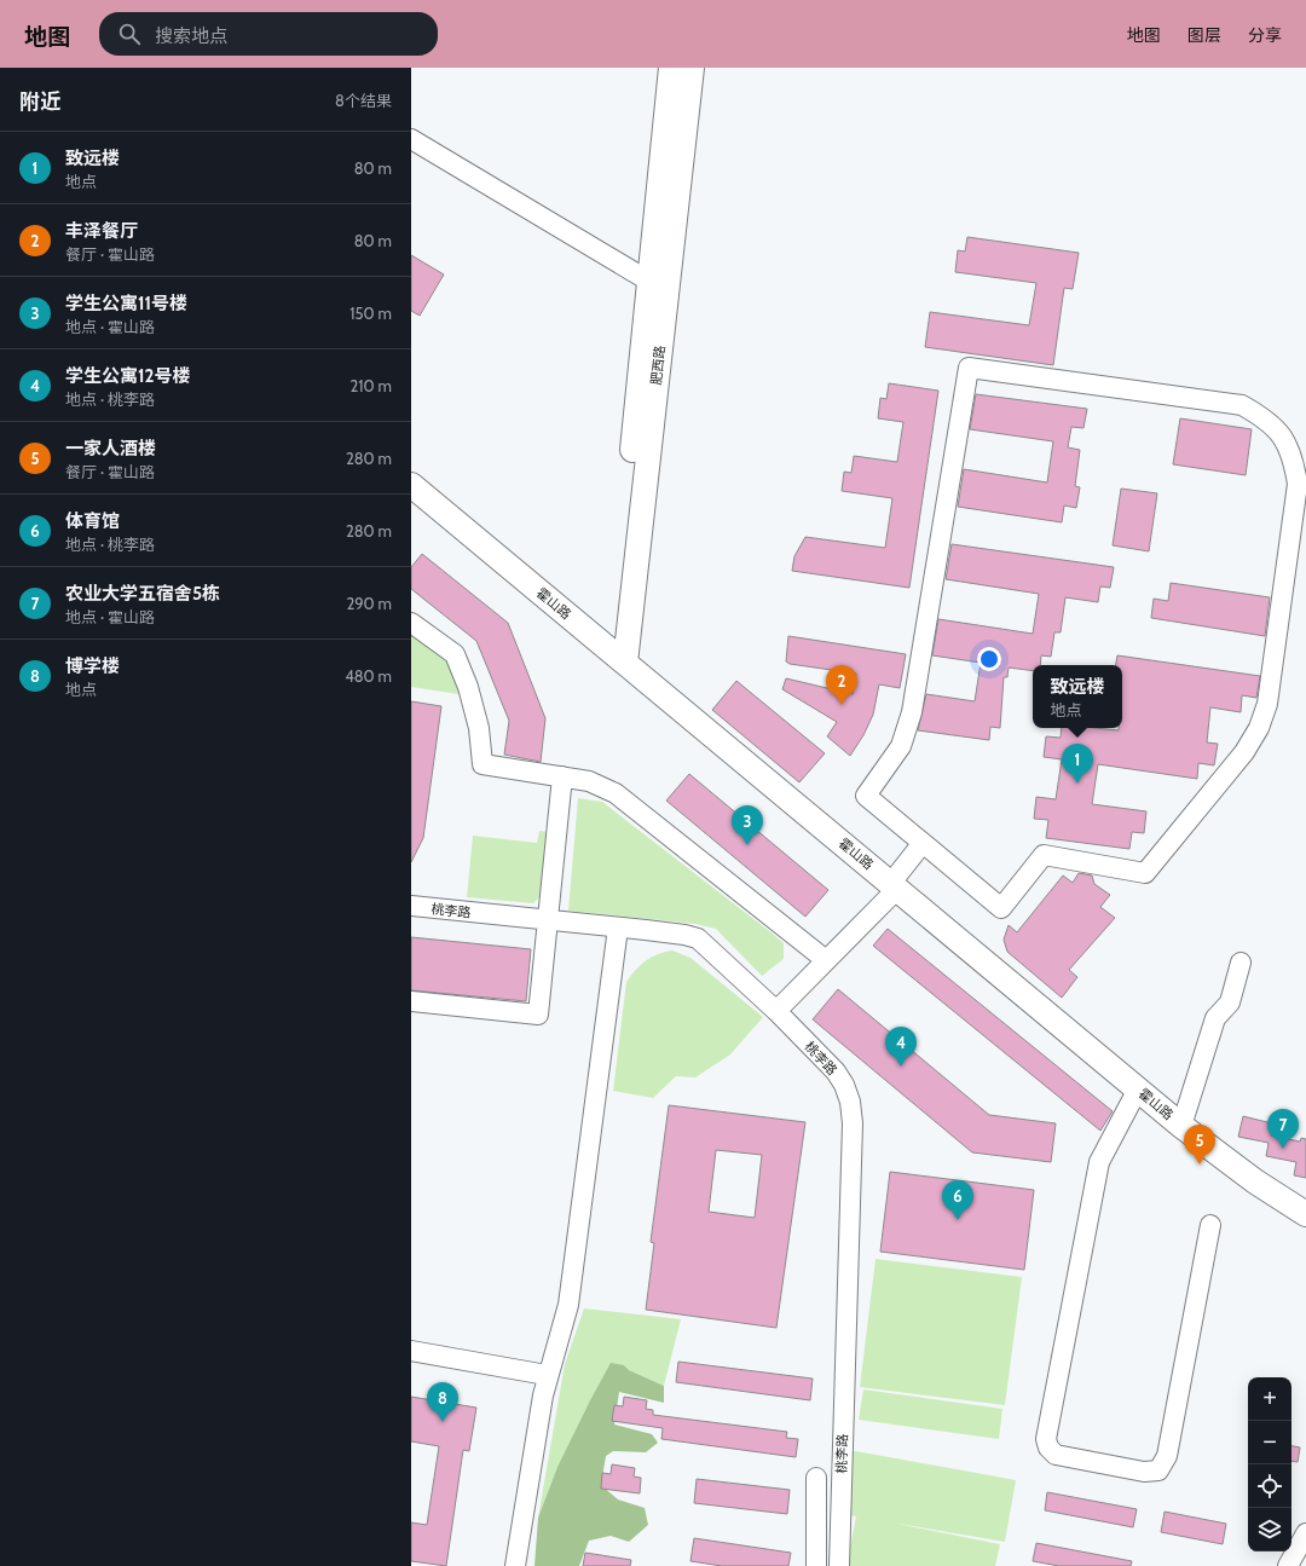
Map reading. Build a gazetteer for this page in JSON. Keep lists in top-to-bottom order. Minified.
{"streets":{"main road":["肥西路","霍山路"],"street":["桃李路"]},"crossings":[["肥西路","霍山路"]],"page":{"header":"地图","search":"搜索地点","nav":["地图","图层","分享"],"heading":["附近","8个结果"],"list":[{"mark":"1","name":"致远楼","note":"地点","value":"80 m"},{"mark":"2","name":"丰泽餐厅","note":"餐厅 · 霍山路","value":"80 m"},{"mark":"3","name":"学生公寓11号楼","note":"地点 · 霍山路","value":"150 m"},{"mark":"4","name":"学生公寓12号楼","note":"地点 · 桃李路","value":"210 m"},{"mark":"5","name":"一家人酒楼","note":"餐厅 · 霍山路","value":"280 m"},{"mark":"6","name":"体育馆","note":"地点 · 桃李路","value":"280 m"},{"mark":"7","name":"农业大学五宿舍5栋","note":"地点 · 霍山路","value":"290 m"},{"mark":"8","name":"博学楼","note":"地点","value":"480 m"}],"popup":["致远楼","地点"],"pins":["2","1","3","4","7","5","6","8"],"map_buttons":["+","−"]}}
